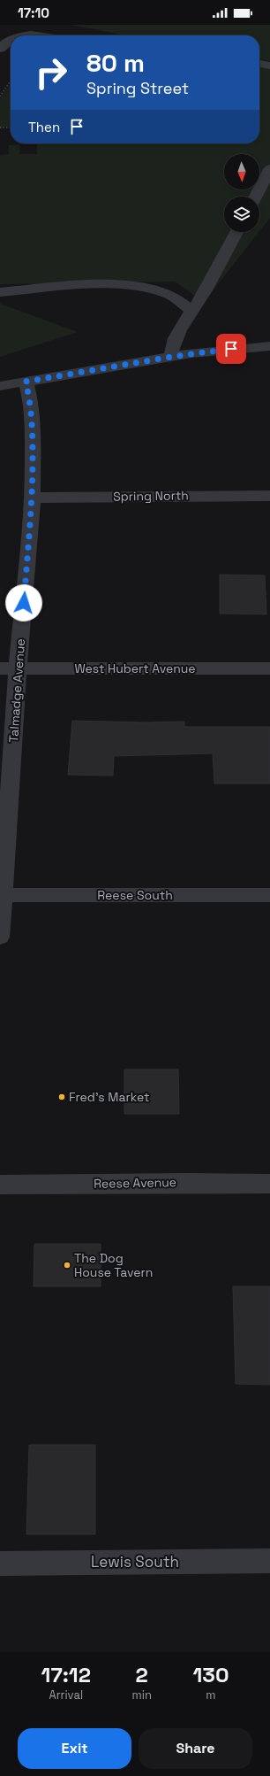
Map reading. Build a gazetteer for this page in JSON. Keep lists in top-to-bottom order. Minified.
{"streets":{"street":["Spring North","West Hubert Avenue","Talmadge Avenue","Reese South","Reese Avenue","Lewis South"]},"crossings":[["Spring North","Talmadge Avenue"],["West Hubert Avenue","Talmadge Avenue"],["Talmadge Avenue","Reese South"]],"places":["Fred's Market","The Dog House Tavern"],"north":"bottom","page":{"status":"17:10","turn":["80 m","Spring Street"],"then":"Then","eta":["17:12","Arrival","2","min","130","m"],"buttons":["Exit","Share"]}}
